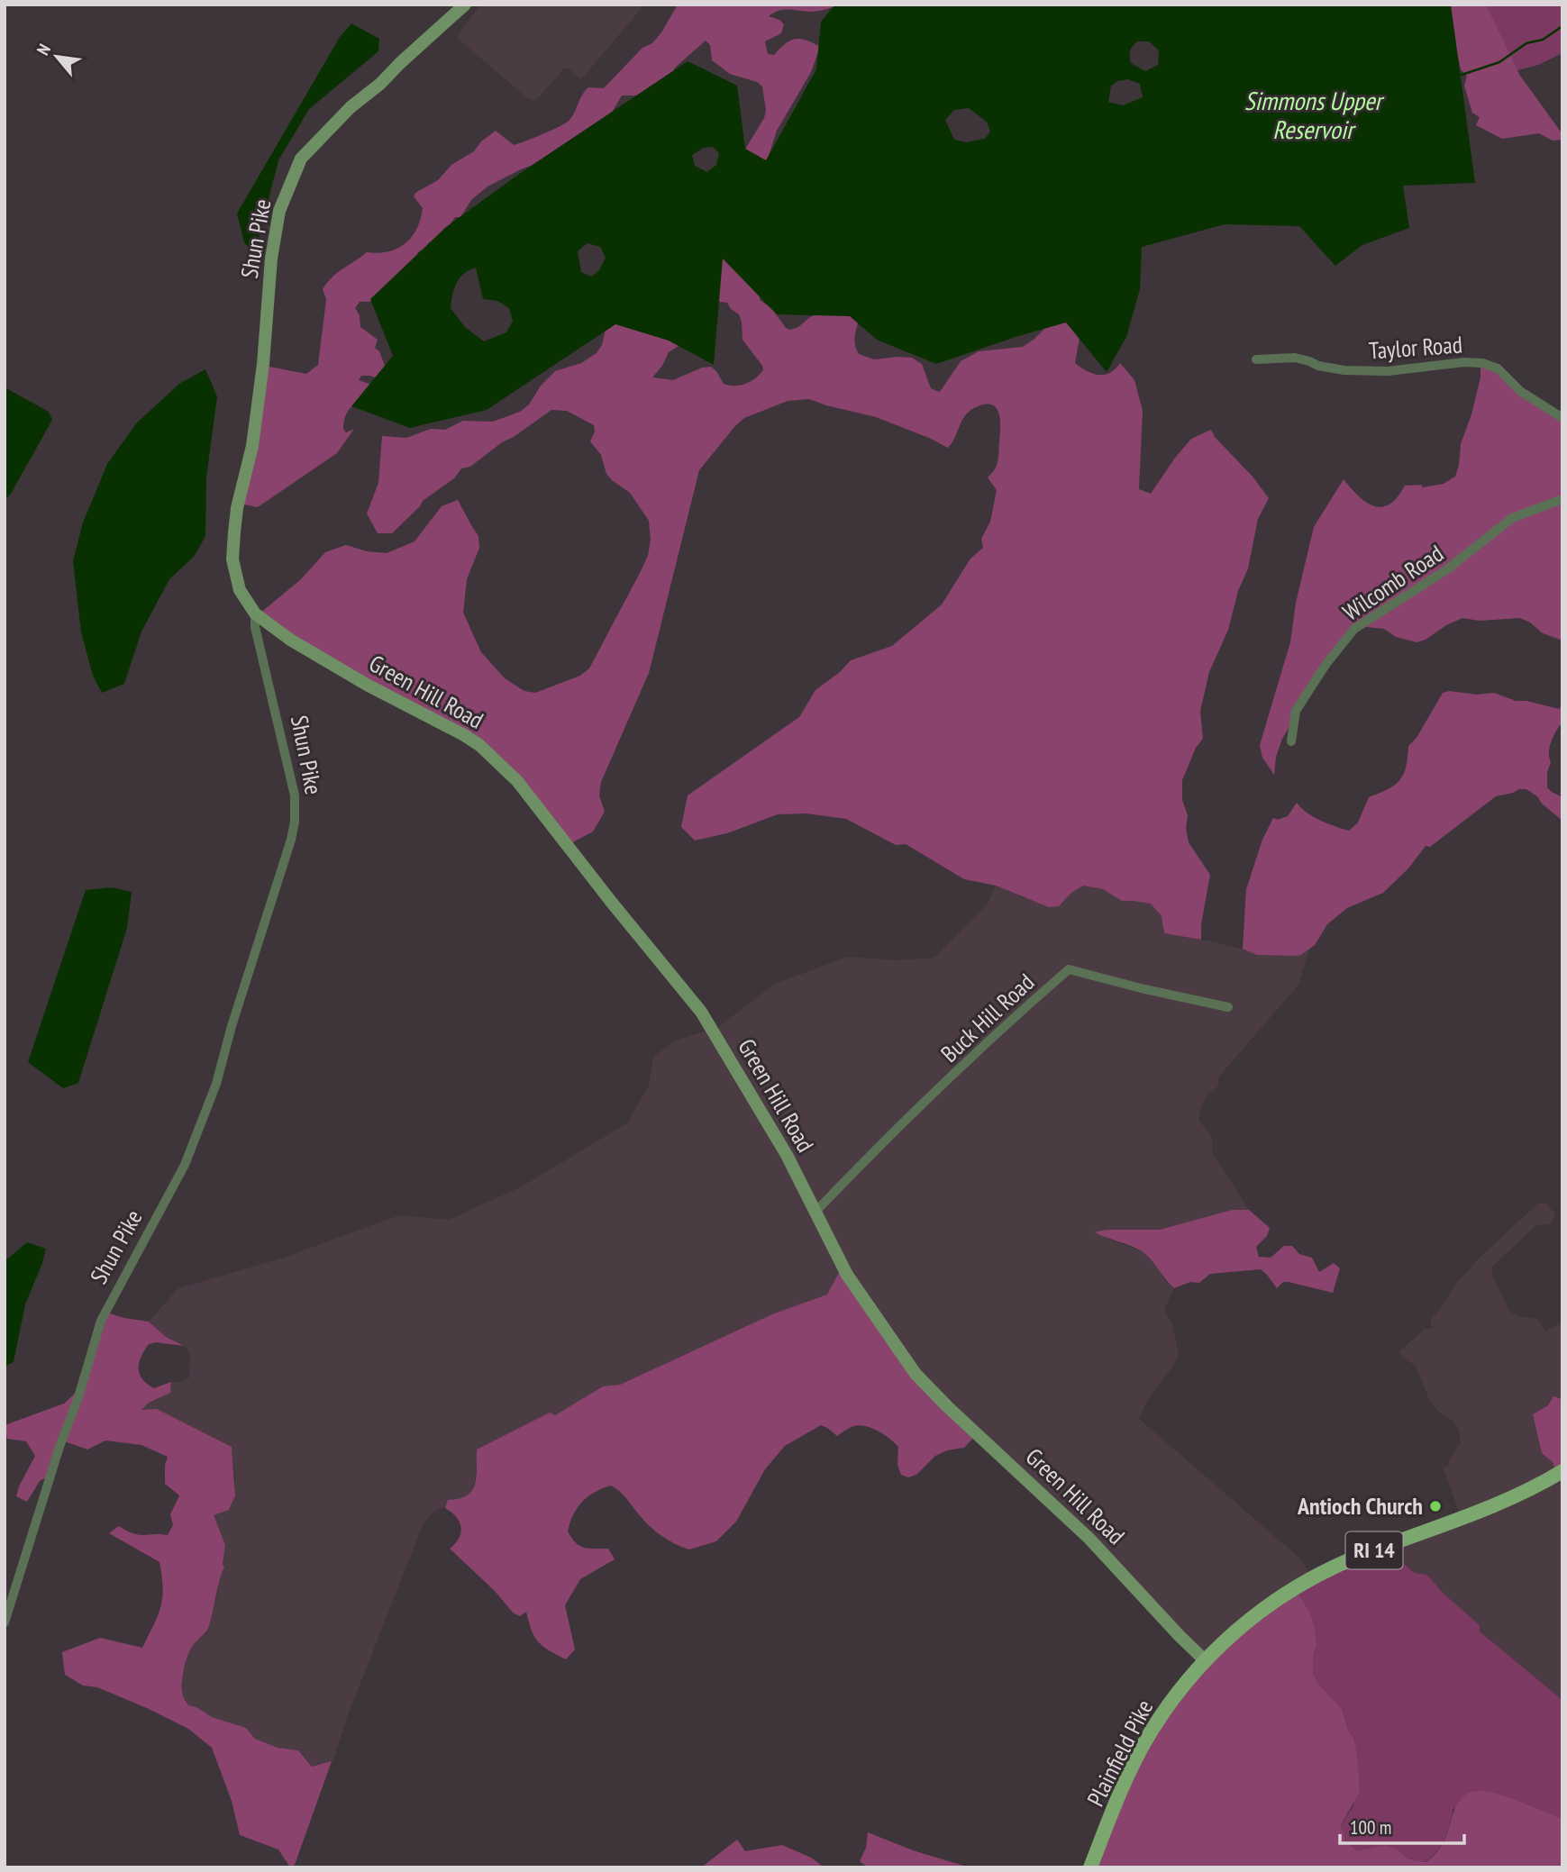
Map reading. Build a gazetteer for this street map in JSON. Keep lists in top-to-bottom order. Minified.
{"streets":{"main road":["Shun Pike","Green Hill Road","RI 14","Plainfield Pike"],"street":["Taylor Road","Wilcomb Road","Buck Hill Road"]},"crossings":[["Shun Pike","Green Hill Road"],["Green Hill Road","Buck Hill Road"],["Green Hill Road","Plainfield Pike"]],"water":["Simmons Upper Reservoir"],"places":["Antioch Church"],"scale_bar":"100 m","north":"top left"}
